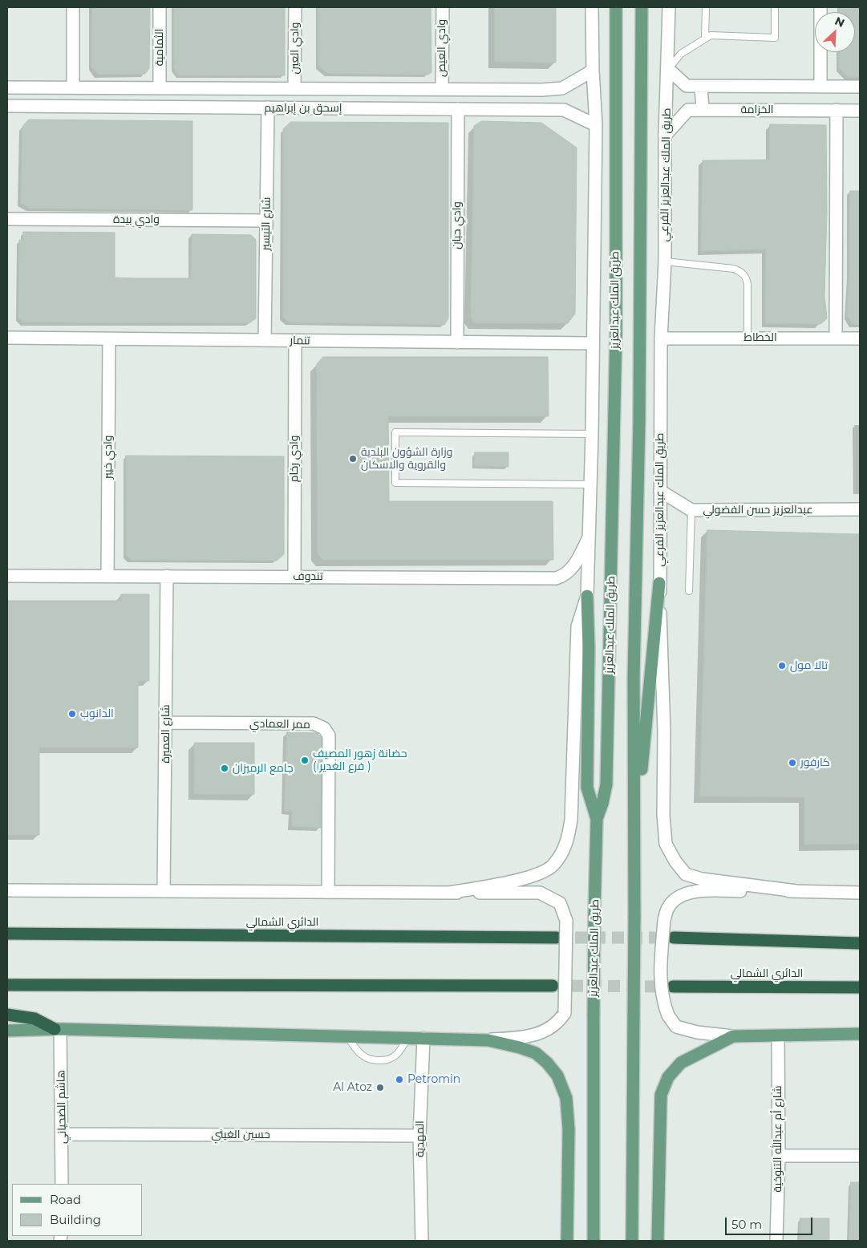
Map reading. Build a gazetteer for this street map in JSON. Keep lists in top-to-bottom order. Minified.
{"streets":{"highway":["الدائري الشمالي"],"main road":["طريق الملك عبدالعزيز"],"street":["الثمامية","وادي العين","وادي العيص","إسحق بن إبراهيم","الخزامة","طريق الملك عبدالعزيز الفرعي","وادي بيدة","شارع التيسير","وادي حبان","الخطاط","تنمار","وادي خيبر","وادي رخام","عبدالعزيز حسن الفضولي","تندوف","ممر العمادي","شارع العميرة","هاشم الضحياني","حسين الغيثي","المهدية","شارع أم عبدالله التنوخية"]},"crossings":[["الثمامية","إسحق بن إبراهيم"],["وادي العين","إسحق بن إبراهيم"],["وادي العيص","إسحق بن إبراهيم"],["إسحق بن إبراهيم","شارع التيسير"],["إسحق بن إبراهيم","وادي حبان"],["الخزامة","طريق الملك عبدالعزيز الفرعي"],["طريق الملك عبدالعزيز الفرعي","الخطاط"],["طريق الملك عبدالعزيز الفرعي","عبدالعزيز حسن الفضولي"],["وادي بيدة","شارع التيسير"],["شارع التيسير","تنمار"],["وادي حبان","تنمار"],["تنمار","وادي خيبر"],["تنمار","وادي رخام"],["وادي خيبر","تندوف"],["وادي رخام","تندوف"],["تندوف","شارع العميرة"],["ممر العمادي","شارع العميرة"],["هاشم الضحياني","حسين الغيثي"],["حسين الغيثي","المهدية"]],"places":["وزارة الشؤون البلدية والقروية والاسكان","تالا مول","الدانوب","حضانة زهور المصيف ( فرع الغدير )","كارفور","جامع الرميزان","Petromin","Al Atoz"],"legend":["Road","Building"],"scale_bar":"50 m","north":"top right"}
